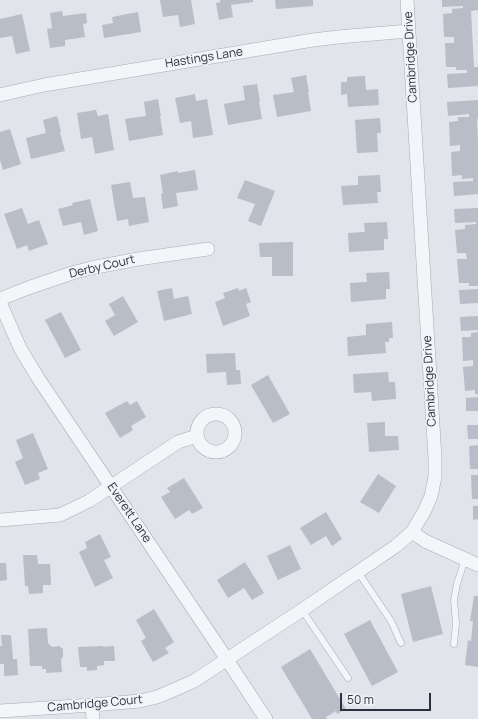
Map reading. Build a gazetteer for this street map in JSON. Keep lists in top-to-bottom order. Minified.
{"streets":{"street":["Cambridge Drive","Hastings Lane","Derby Court","Everett Lane","Cambridge Court"]},"crossings":[["Cambridge Drive","Hastings Lane"],["Cambridge Drive","Everett Lane"],["Cambridge Drive","Cambridge Court"],["Derby Court","Everett Lane"],["Everett Lane","Cambridge Court"]],"scale_bar":"50 m"}
